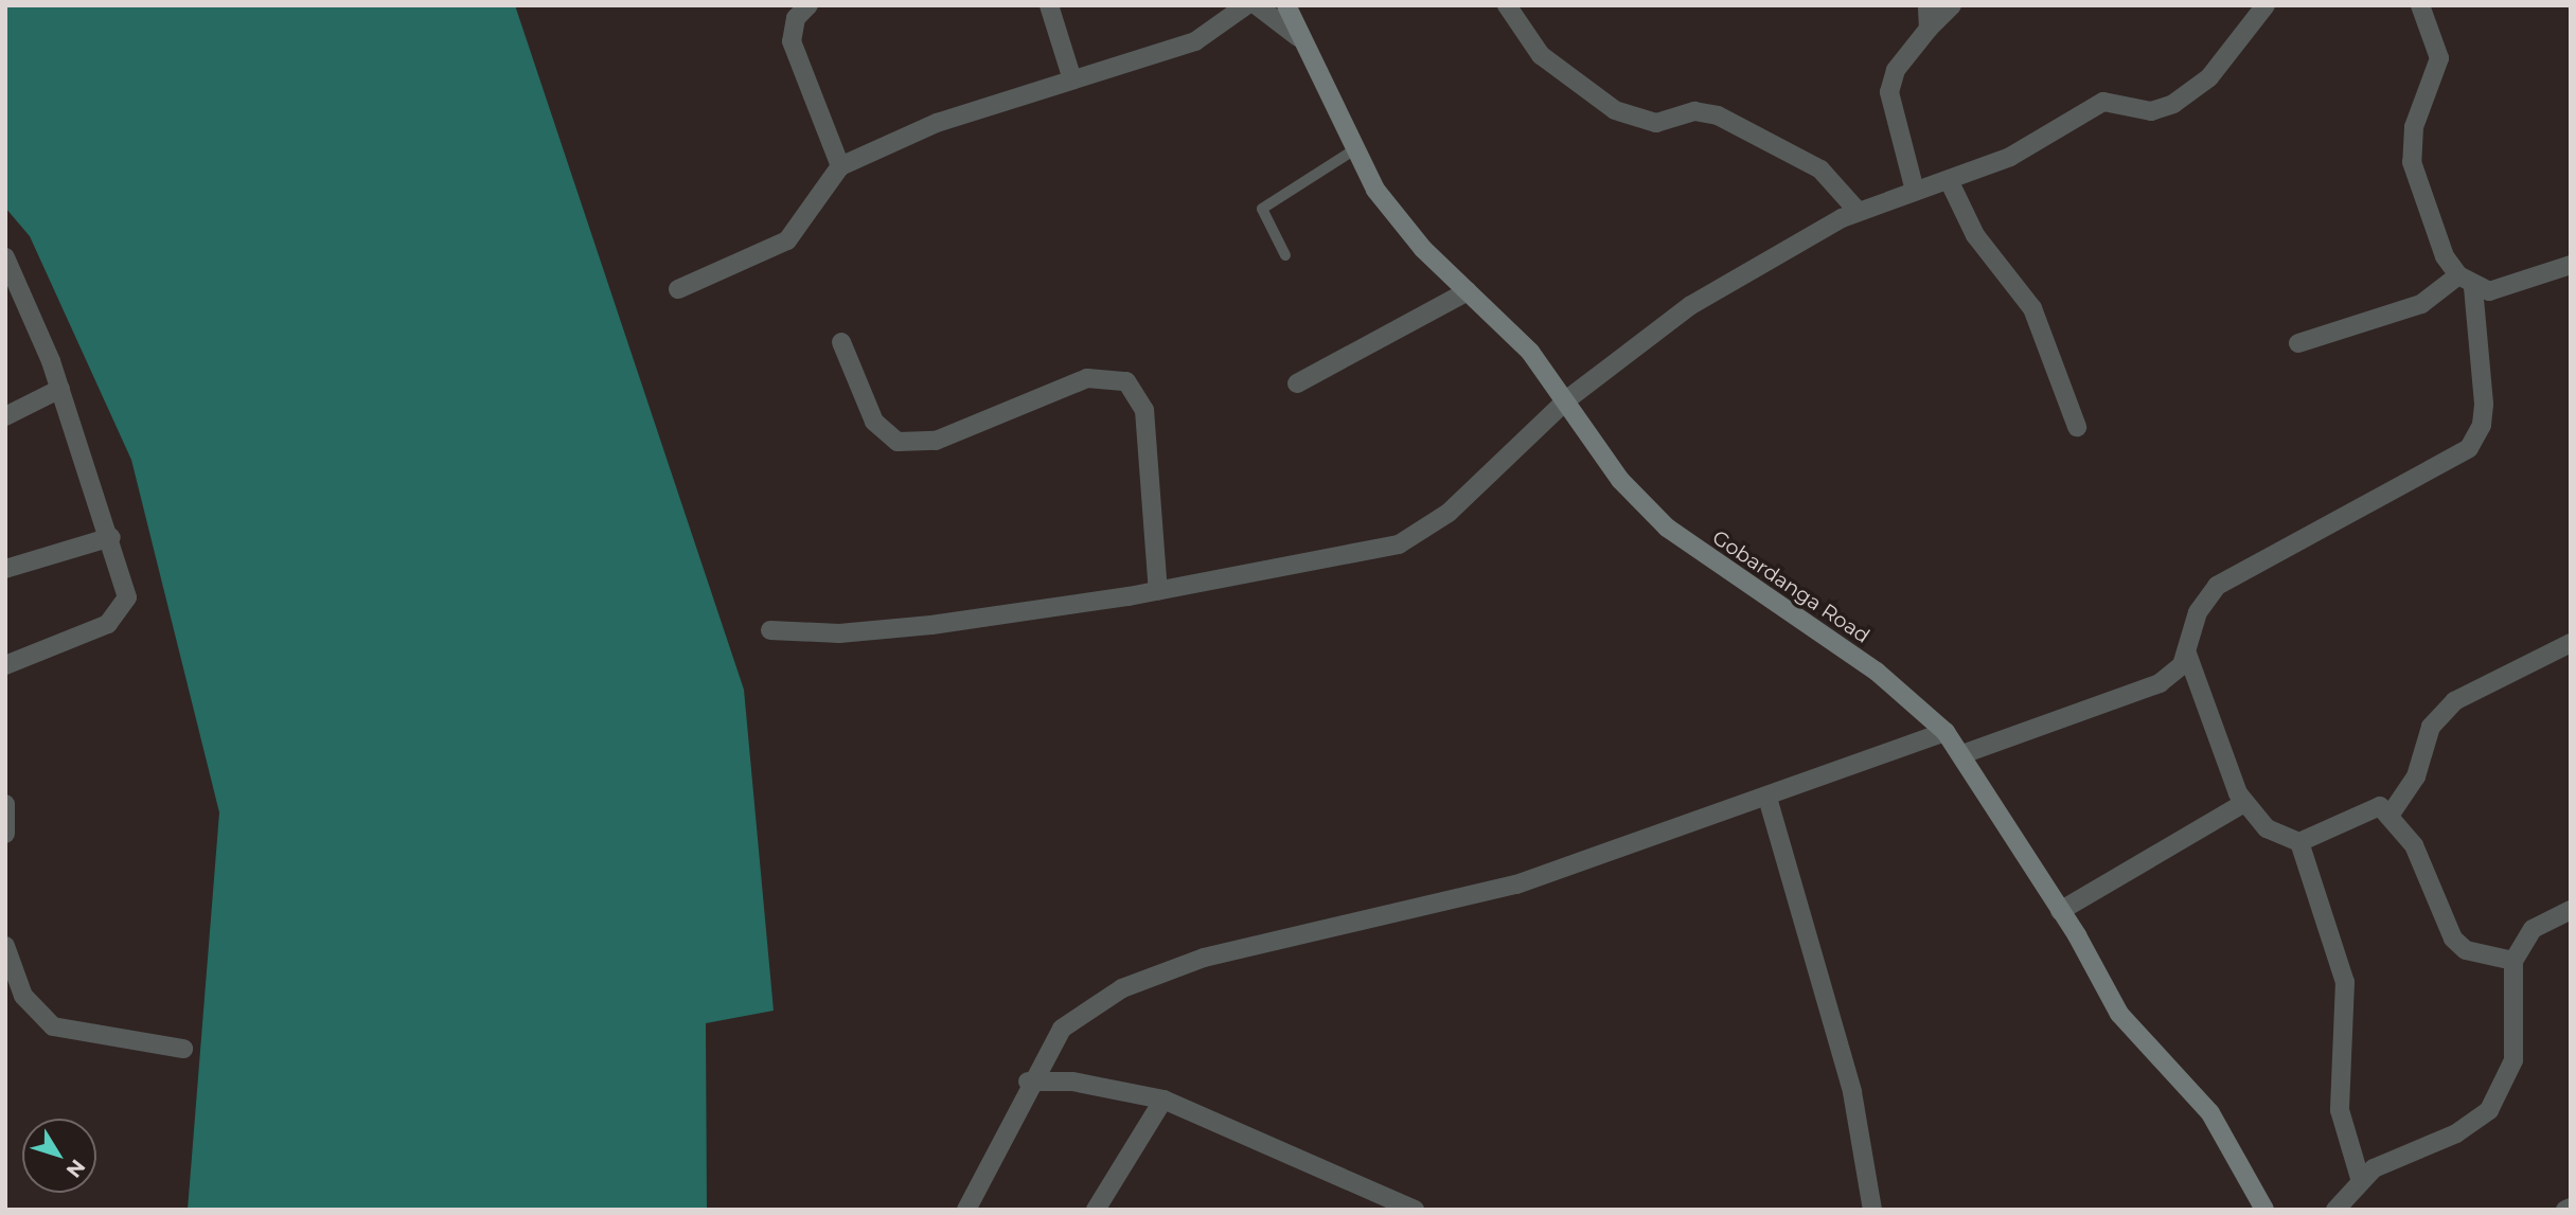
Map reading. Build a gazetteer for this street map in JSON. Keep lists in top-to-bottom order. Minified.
{"streets":{"main road":["Gobardanga Road"]},"north":"bottom right"}
